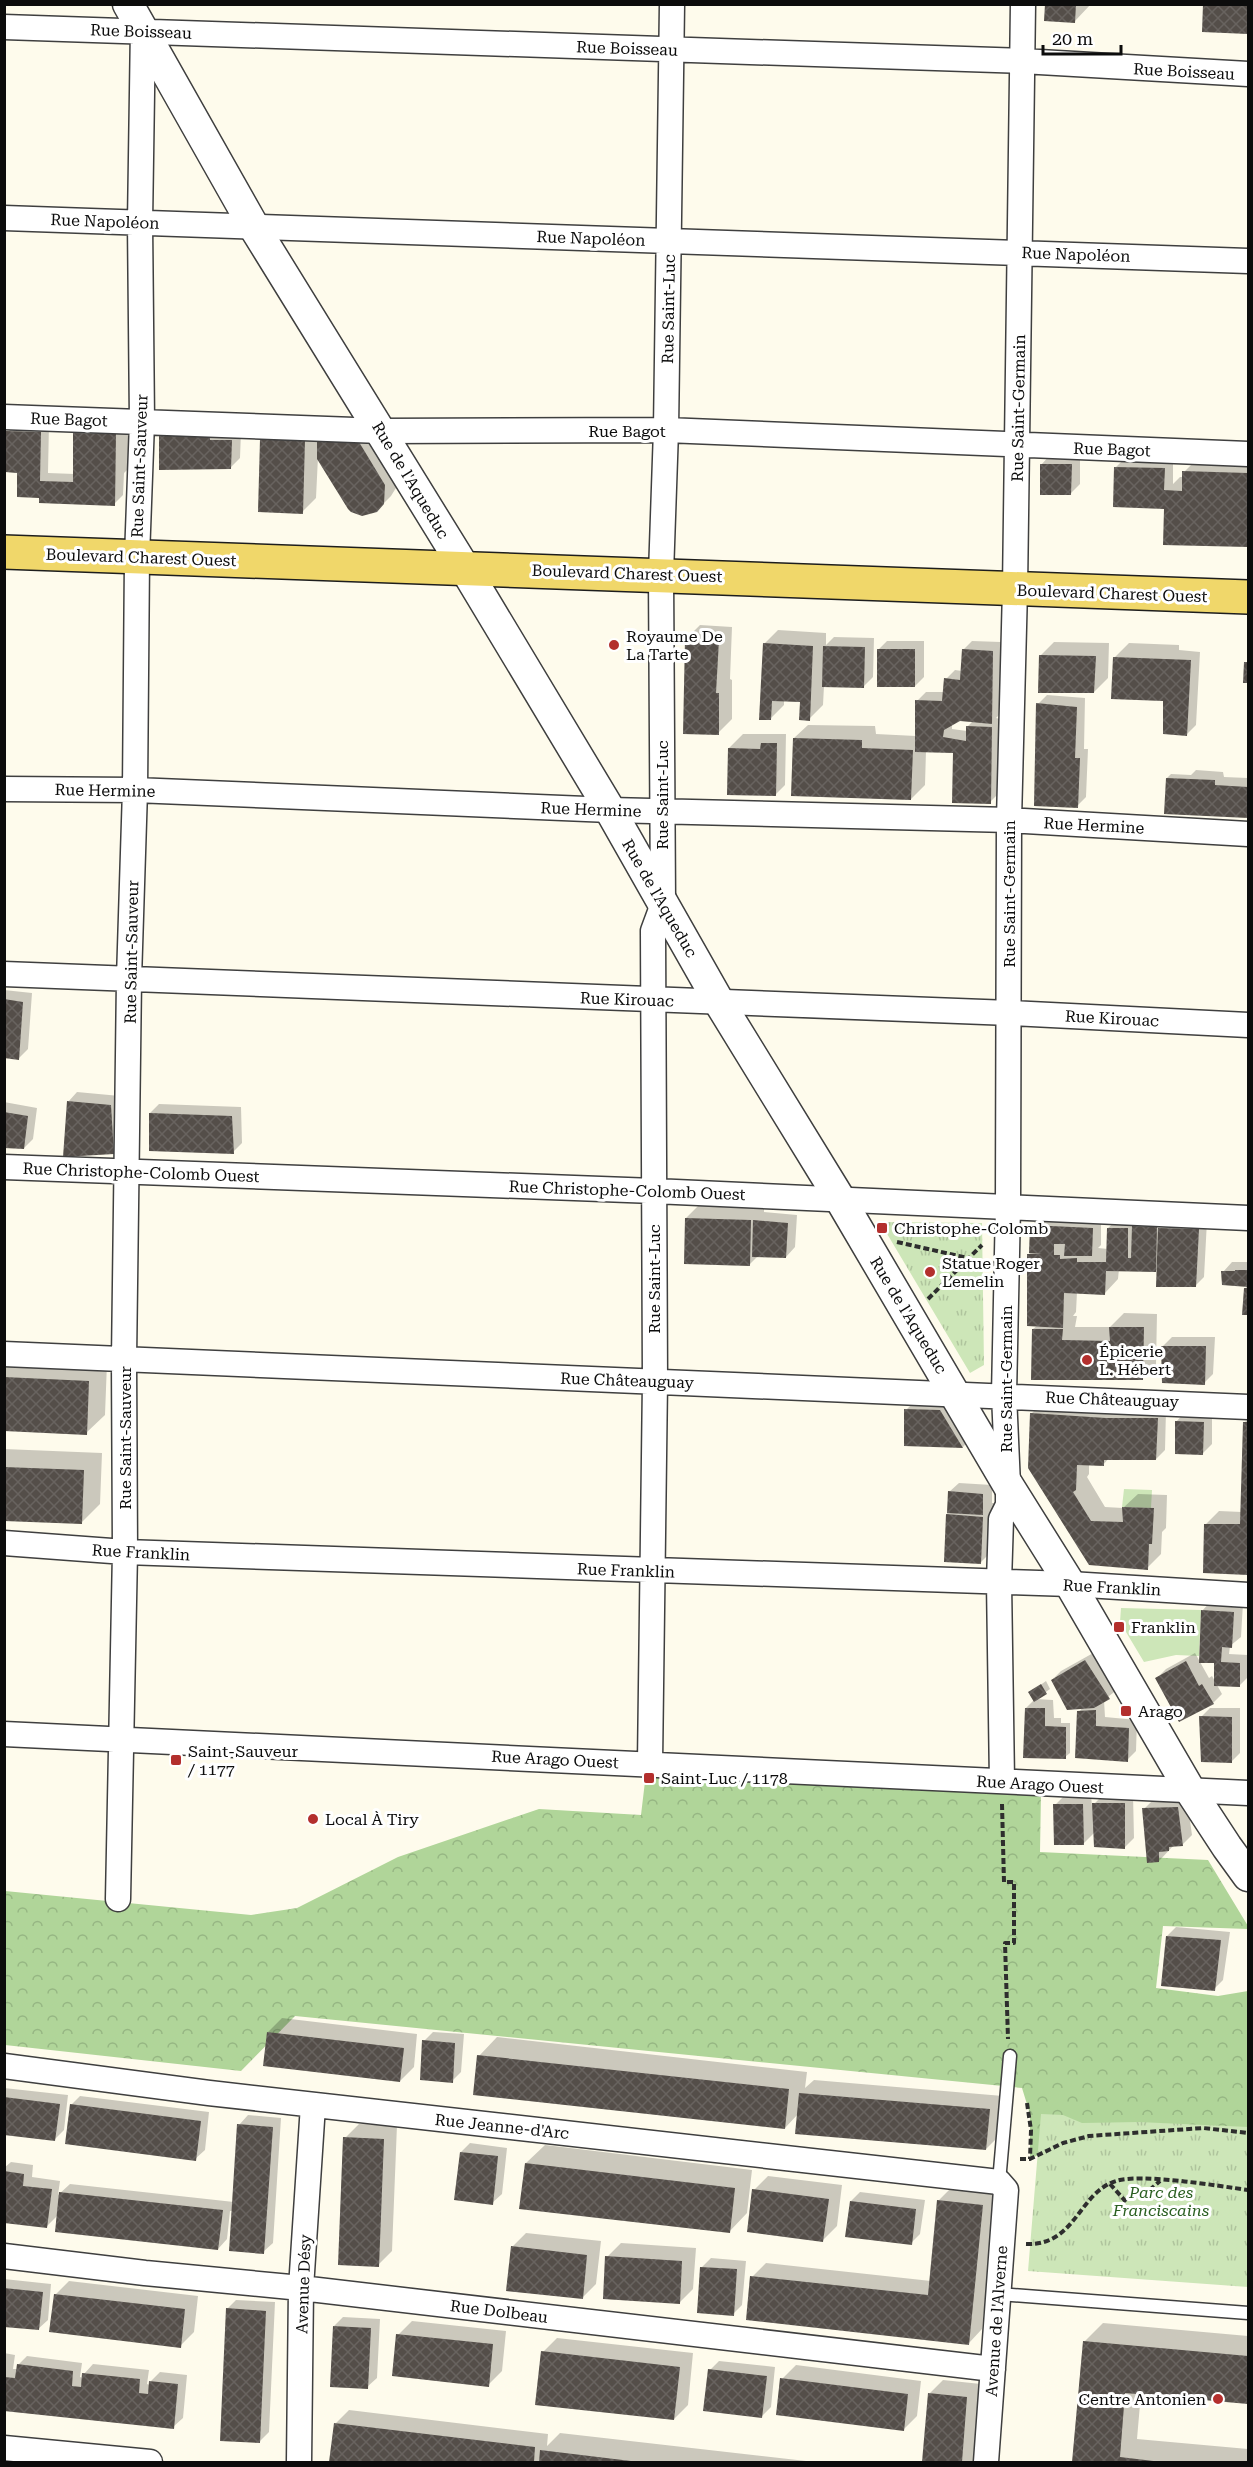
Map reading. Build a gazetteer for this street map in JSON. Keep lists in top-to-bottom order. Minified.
{"streets":{"main road":["Boulevard Charest Ouest"],"street":["Rue Boisseau","Rue Napoléon","Rue Saint-Luc","Rue Saint-Germain","Rue Bagot","Rue Saint-Sauveur","Rue de l'Aqueduc","Rue Hermine","Rue Kirouac","Rue Christophe-Colomb Ouest","Rue Châteauguay","Rue Franklin","Rue Arago Ouest","Rue Jeanne-d'Arc","Avenue Désy","Rue Dolbeau","Avenue de l'Alverne"]},"crossings":[["Rue Boisseau","Rue Saint-Luc"],["Rue Boisseau","Rue Saint-Germain"],["Rue Boisseau","Rue Saint-Sauveur"],["Rue Boisseau","Rue de l'Aqueduc"],["Rue Napoléon","Rue Saint-Luc"],["Rue Napoléon","Rue Saint-Germain"],["Rue Napoléon","Rue Saint-Sauveur"],["Rue Napoléon","Rue de l'Aqueduc"],["Rue Saint-Luc","Rue Bagot"],["Rue Saint-Luc","Rue de l'Aqueduc"],["Rue Saint-Luc","Boulevard Charest Ouest"],["Rue Saint-Luc","Rue Hermine"],["Rue Saint-Luc","Rue Kirouac"],["Rue Saint-Luc","Rue Christophe-Colomb Ouest"],["Rue Saint-Luc","Rue Châteauguay"],["Rue Saint-Luc","Rue Franklin"],["Rue Saint-Luc","Rue Arago Ouest"],["Rue Saint-Germain","Rue Bagot"],["Rue Saint-Germain","Rue de l'Aqueduc"],["Rue Saint-Germain","Boulevard Charest Ouest"],["Rue Saint-Germain","Rue Hermine"],["Rue Saint-Germain","Rue Kirouac"],["Rue Saint-Germain","Rue Christophe-Colomb Ouest"],["Rue Saint-Germain","Rue Châteauguay"],["Rue Saint-Germain","Rue Franklin"],["Rue Saint-Germain","Rue Arago Ouest"],["Rue Bagot","Rue Saint-Sauveur"],["Rue Bagot","Rue de l'Aqueduc"],["Rue Saint-Sauveur","Rue de l'Aqueduc"],["Rue Saint-Sauveur","Boulevard Charest Ouest"],["Rue Saint-Sauveur","Rue Hermine"],["Rue Saint-Sauveur","Rue Kirouac"],["Rue Saint-Sauveur","Rue Christophe-Colomb Ouest"],["Rue Saint-Sauveur","Rue Châteauguay"],["Rue Saint-Sauveur","Rue Franklin"],["Rue Saint-Sauveur","Rue Arago Ouest"],["Rue de l'Aqueduc","Boulevard Charest Ouest"],["Rue de l'Aqueduc","Rue Hermine"],["Rue de l'Aqueduc","Rue Kirouac"],["Rue de l'Aqueduc","Rue Christophe-Colomb Ouest"],["Rue de l'Aqueduc","Rue Châteauguay"],["Rue de l'Aqueduc","Rue Franklin"],["Rue de l'Aqueduc","Rue Arago Ouest"],["Rue Jeanne-d'Arc","Avenue Désy"],["Rue Jeanne-d'Arc","Avenue de l'Alverne"],["Avenue Désy","Rue Dolbeau"],["Rue Dolbeau","Avenue de l'Alverne"]],"parks":["Parc des Franciscains"],"places":{"other":["Royaume De La Tarte","Statue Roger Lemelin","Épicerie L. Hébert","Local À Tiry","Centre Antonien"],"transit":["Christophe-Colomb","Franklin","Arago","Saint-Sauveur / 1177","Saint-Luc / 1178"]},"scale_bar":"20 m"}
